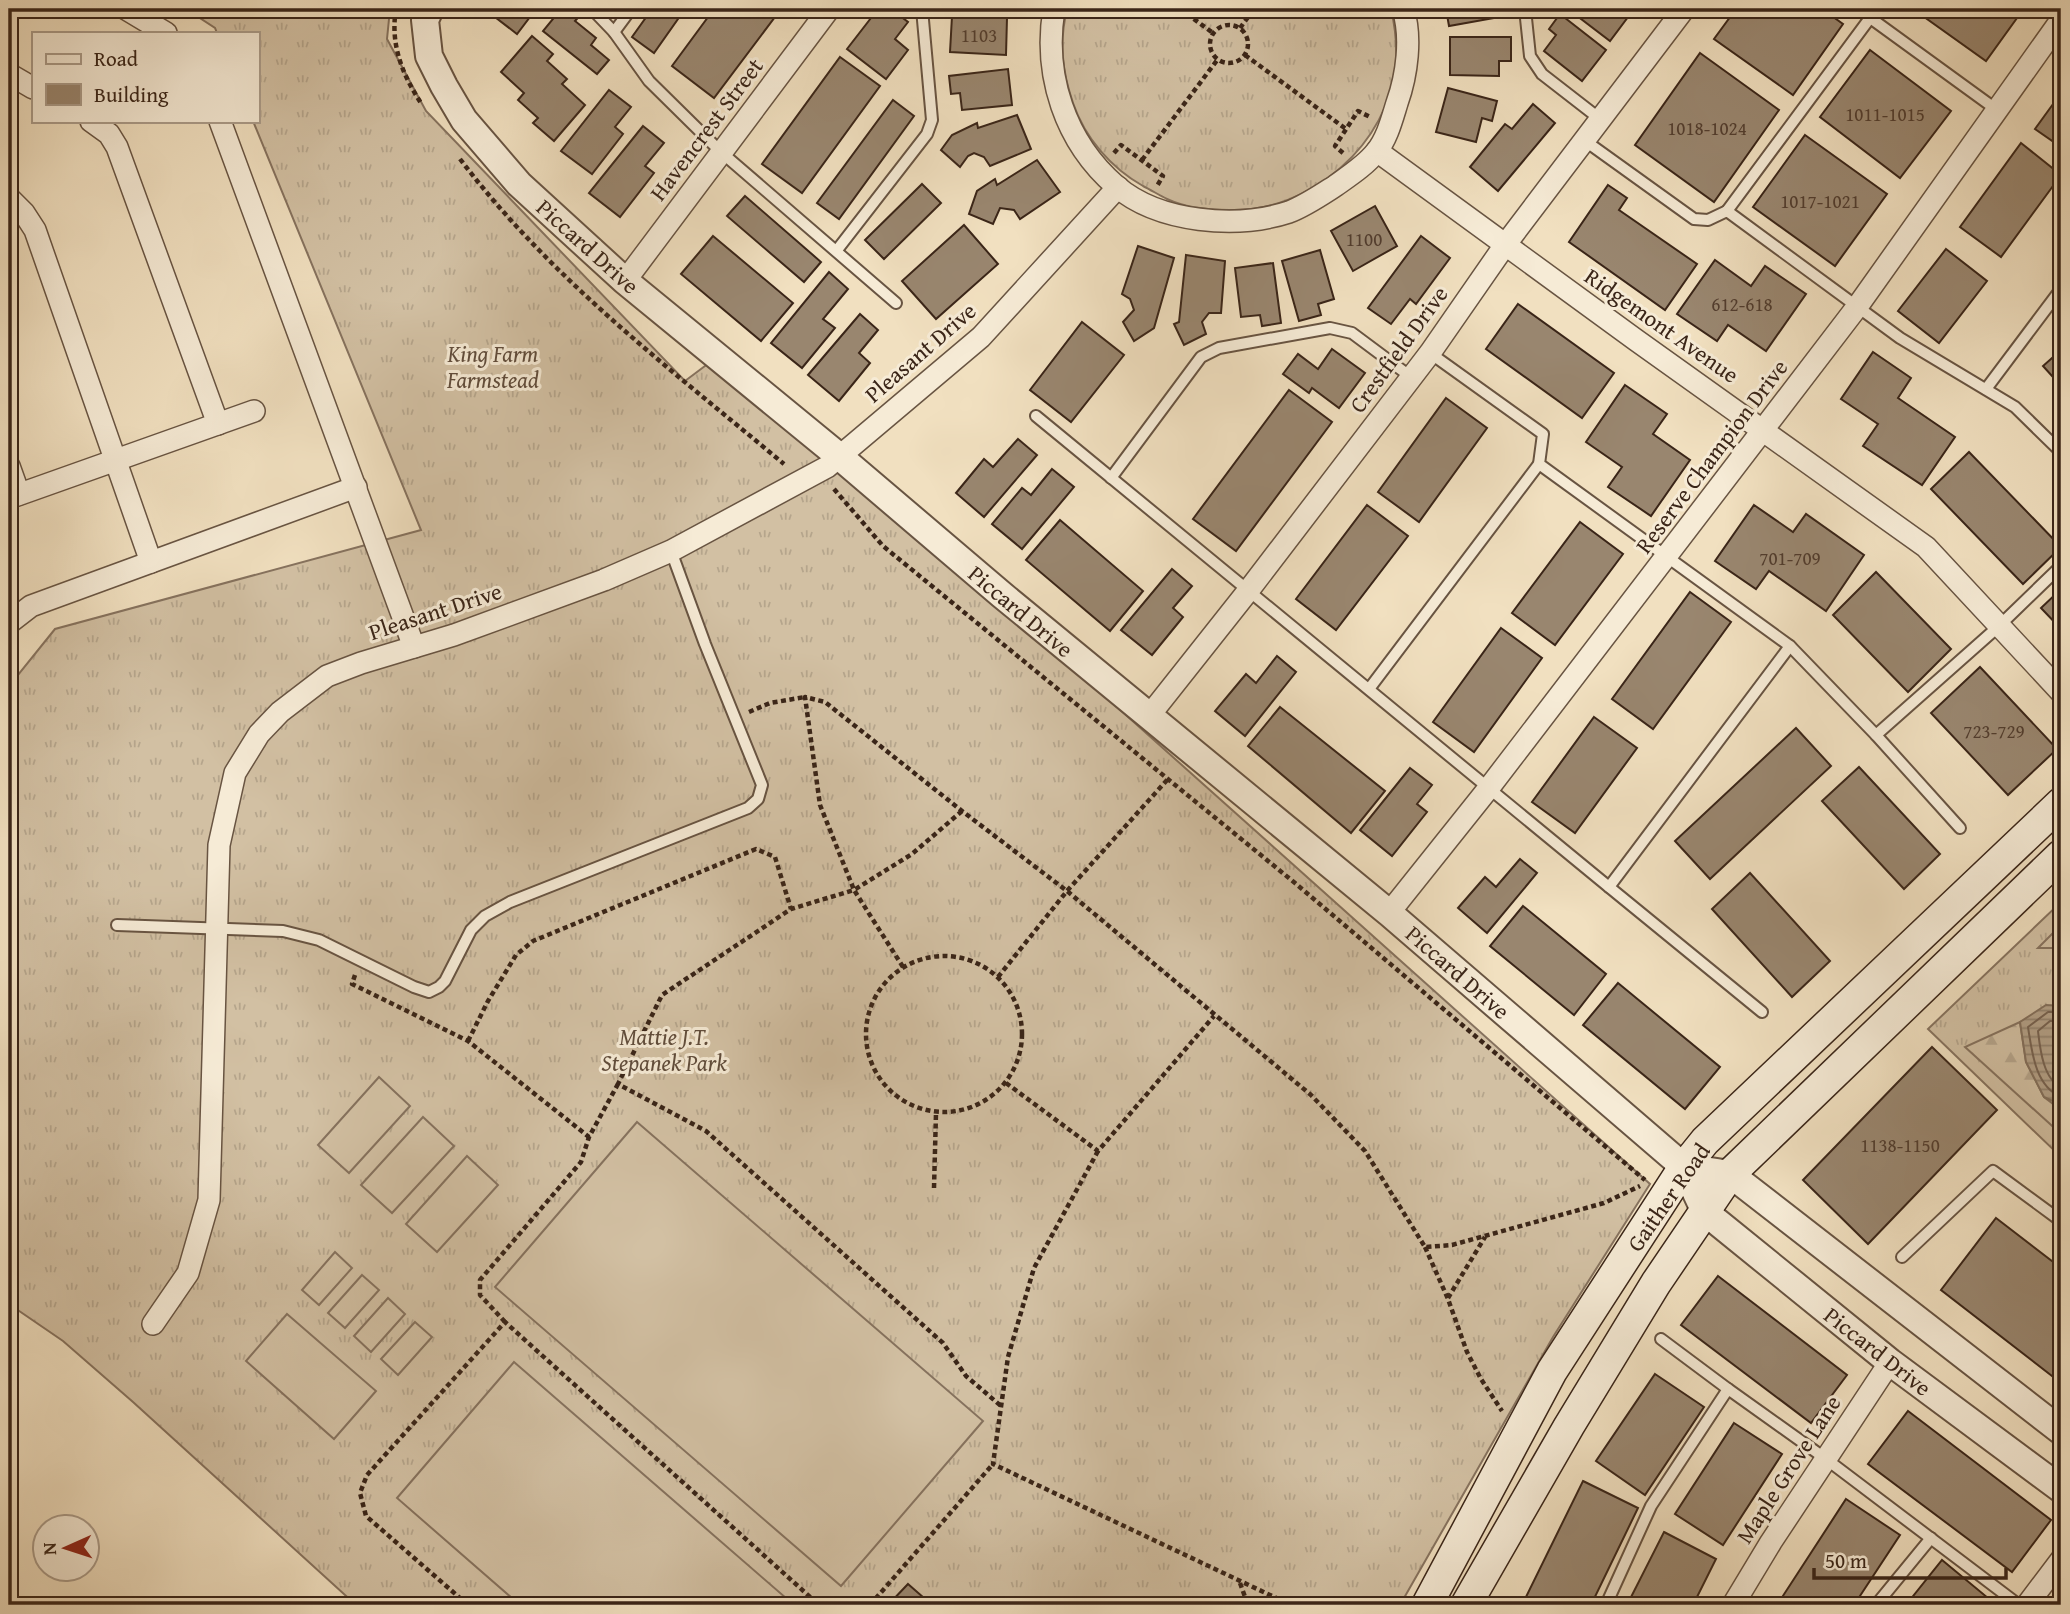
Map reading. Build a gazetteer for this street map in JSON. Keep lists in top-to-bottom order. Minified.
{"streets":{"main road":["Gaither Road"],"street":["Havencrest Street","Piccard Drive","Ridgemont Avenue","Crestfield Drive","Pleasant Drive","Reserve Champion Drive","Maple Grove Lane"]},"crossings":[["Havencrest Street","Piccard Drive"],["Piccard Drive","Crestfield Drive"],["Piccard Drive","Pleasant Drive"],["Piccard Drive","Reserve Champion Drive"],["Piccard Drive","Gaither Road"],["Piccard Drive","Maple Grove Lane"],["Ridgemont Avenue","Crestfield Drive"],["Ridgemont Avenue","Reserve Champion Drive"]],"parks":["King Farm Farmstead","Mattie J.T. Stepanek Park"],"house_numbers":["1103","1011-1015","1018-1024","1017-1021","1100","612-618","701-709","723-729","1138-1150"],"legend":["Road","Building"],"scale_bar":"50 m","north":"left"}
